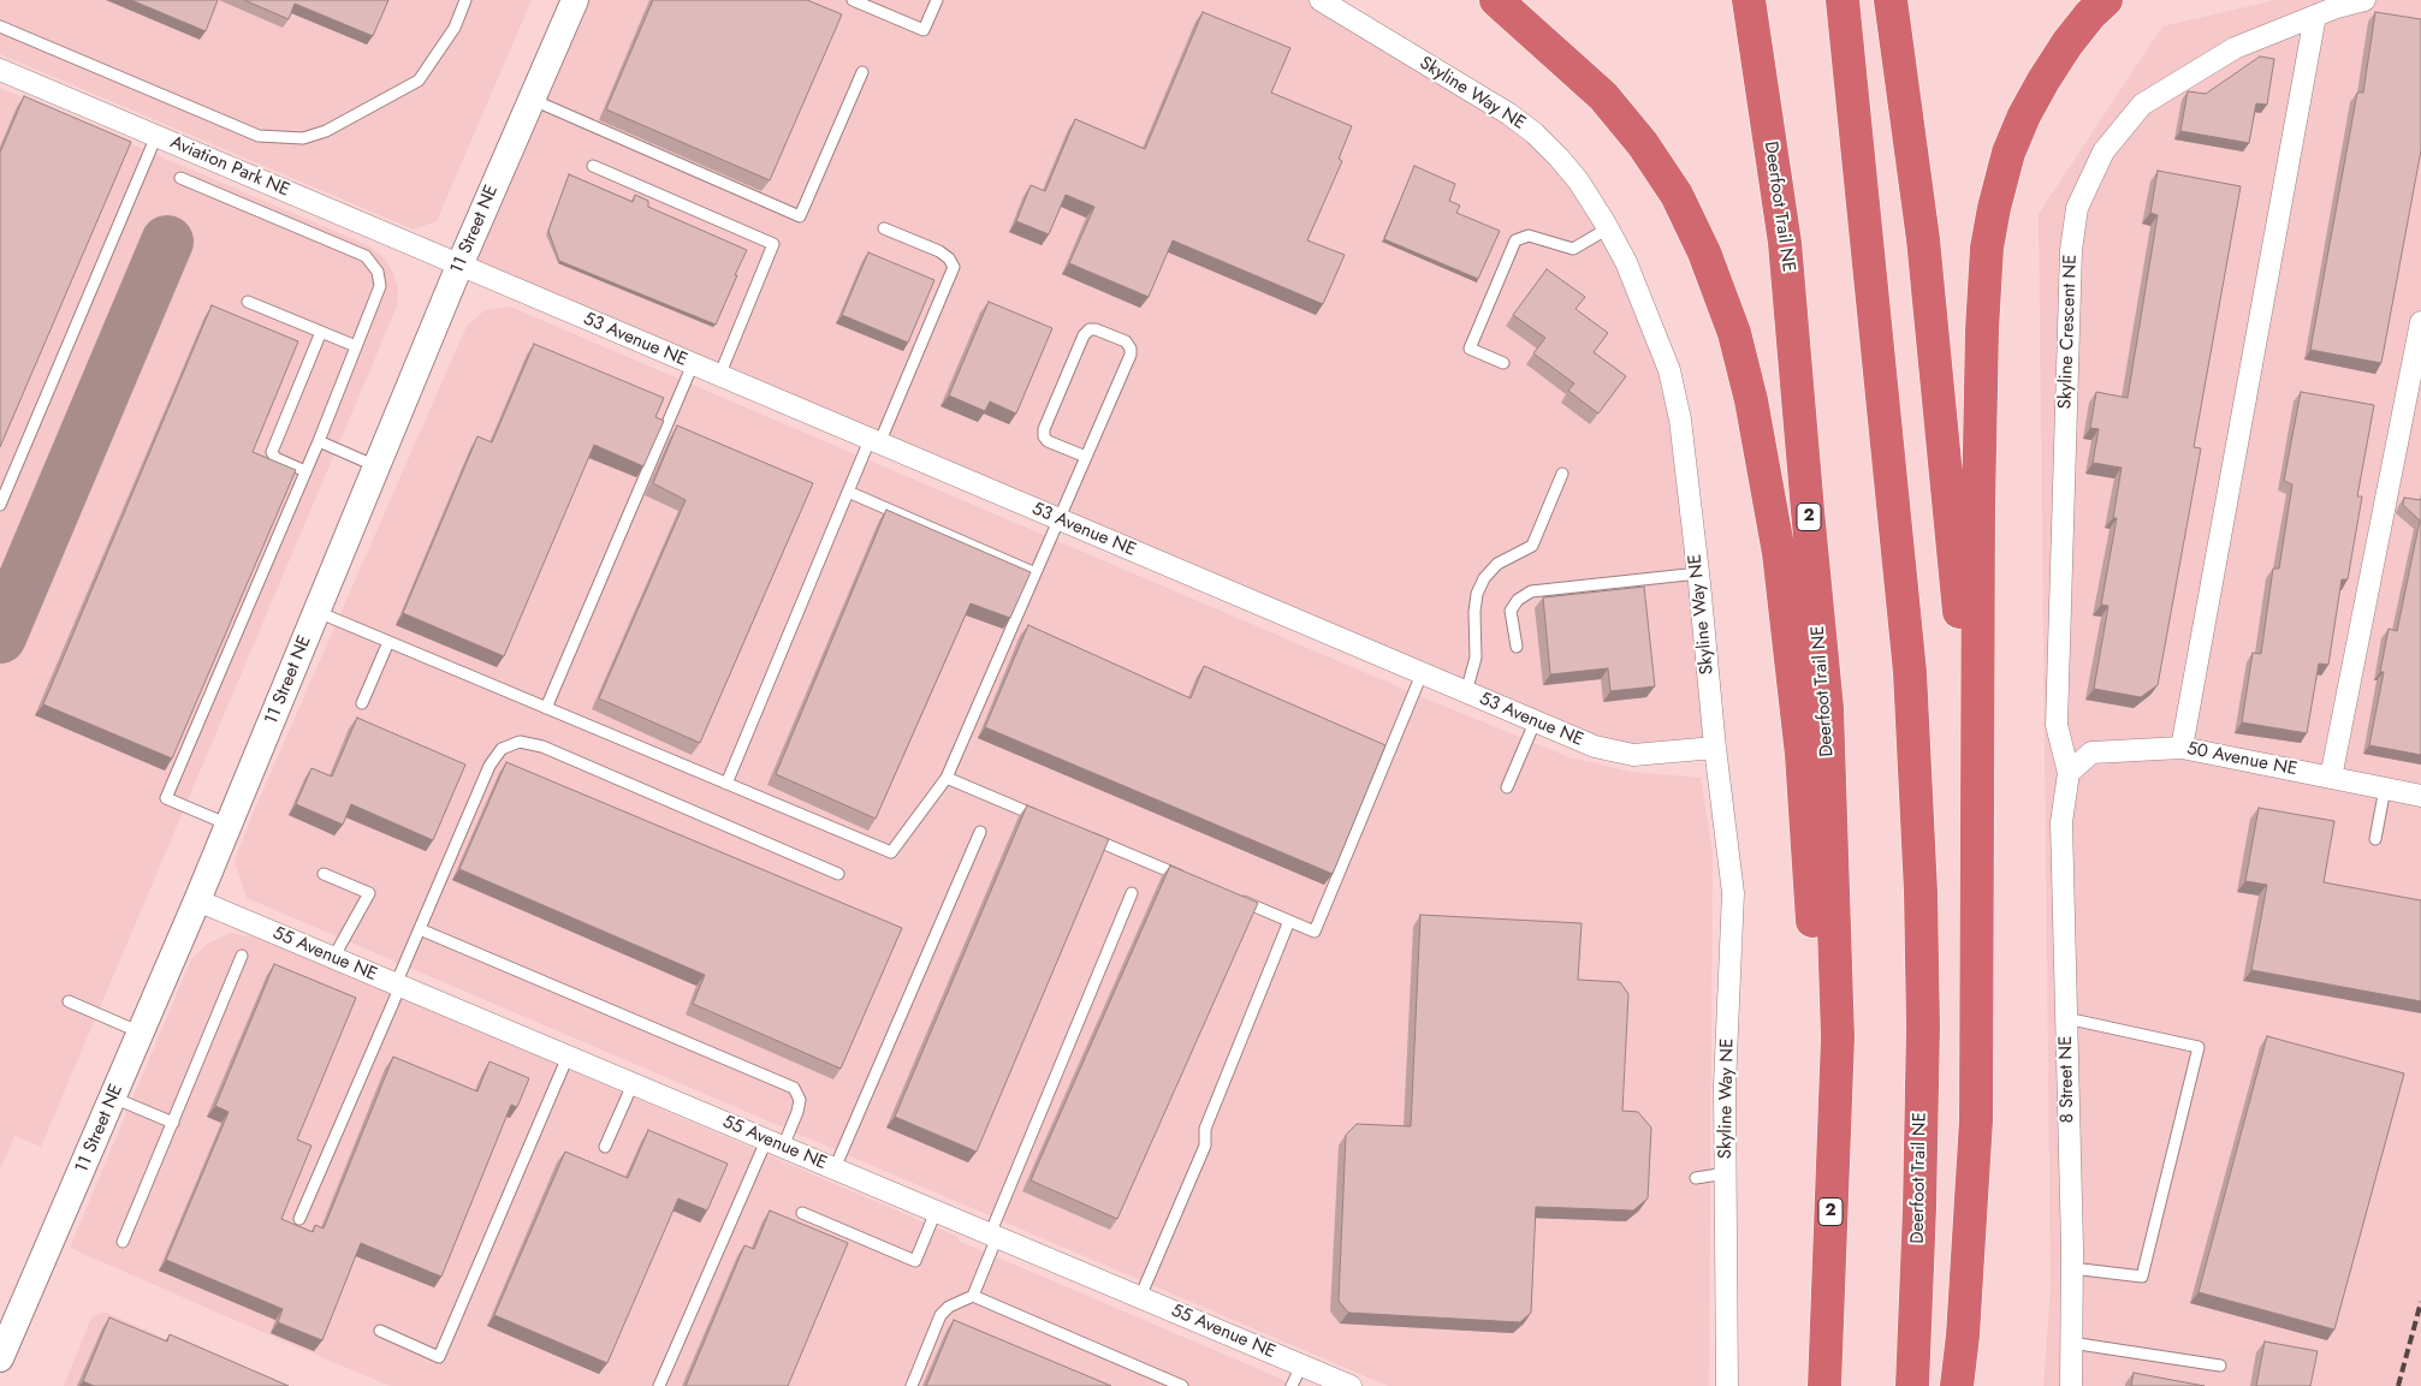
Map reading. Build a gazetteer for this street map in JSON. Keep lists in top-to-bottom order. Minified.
{"streets":{"highway":["Deerfoot Trail NE","2"],"street":["Skyline Way NE","Aviation Park NE","11 Street NE","Skyline Crescent NE","53 Avenue NE","50 Avenue NE","55 Avenue NE","8 Street NE"]},"crossings":[["Skyline Way NE","53 Avenue NE"],["Aviation Park NE","11 Street NE"],["Aviation Park NE","53 Avenue NE"],["11 Street NE","53 Avenue NE"],["11 Street NE","55 Avenue NE"],["Skyline Crescent NE","50 Avenue NE"],["Skyline Crescent NE","8 Street NE"],["50 Avenue NE","8 Street NE"]]}
